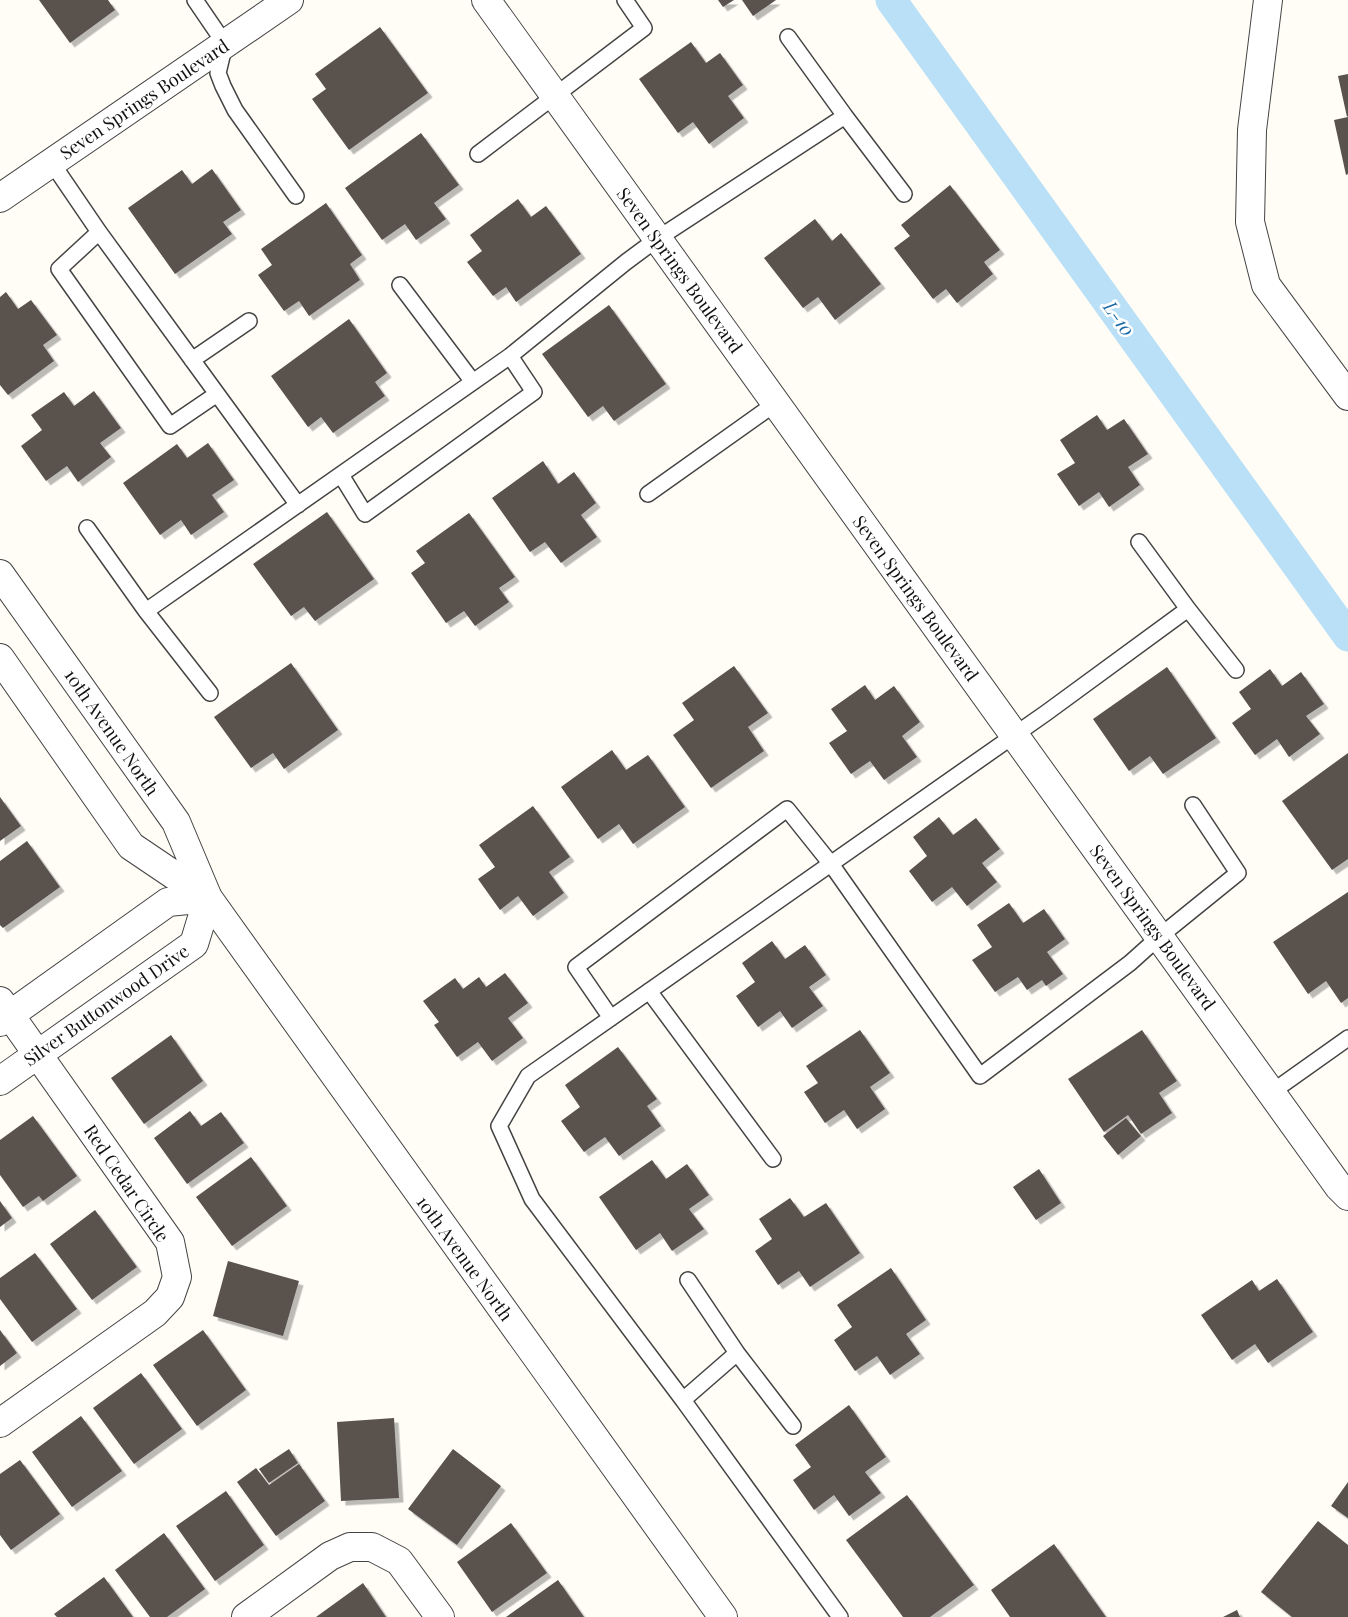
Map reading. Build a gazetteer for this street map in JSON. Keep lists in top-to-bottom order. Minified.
{"streets":{"street":["Seven Springs Boulevard","10th Avenue North","Silver Buttonwood Drive","Red Cedar Circle"]},"crossings":[["10th Avenue North","Silver Buttonwood Drive"],["Silver Buttonwood Drive","Red Cedar Circle"]],"water":["L-10"]}
